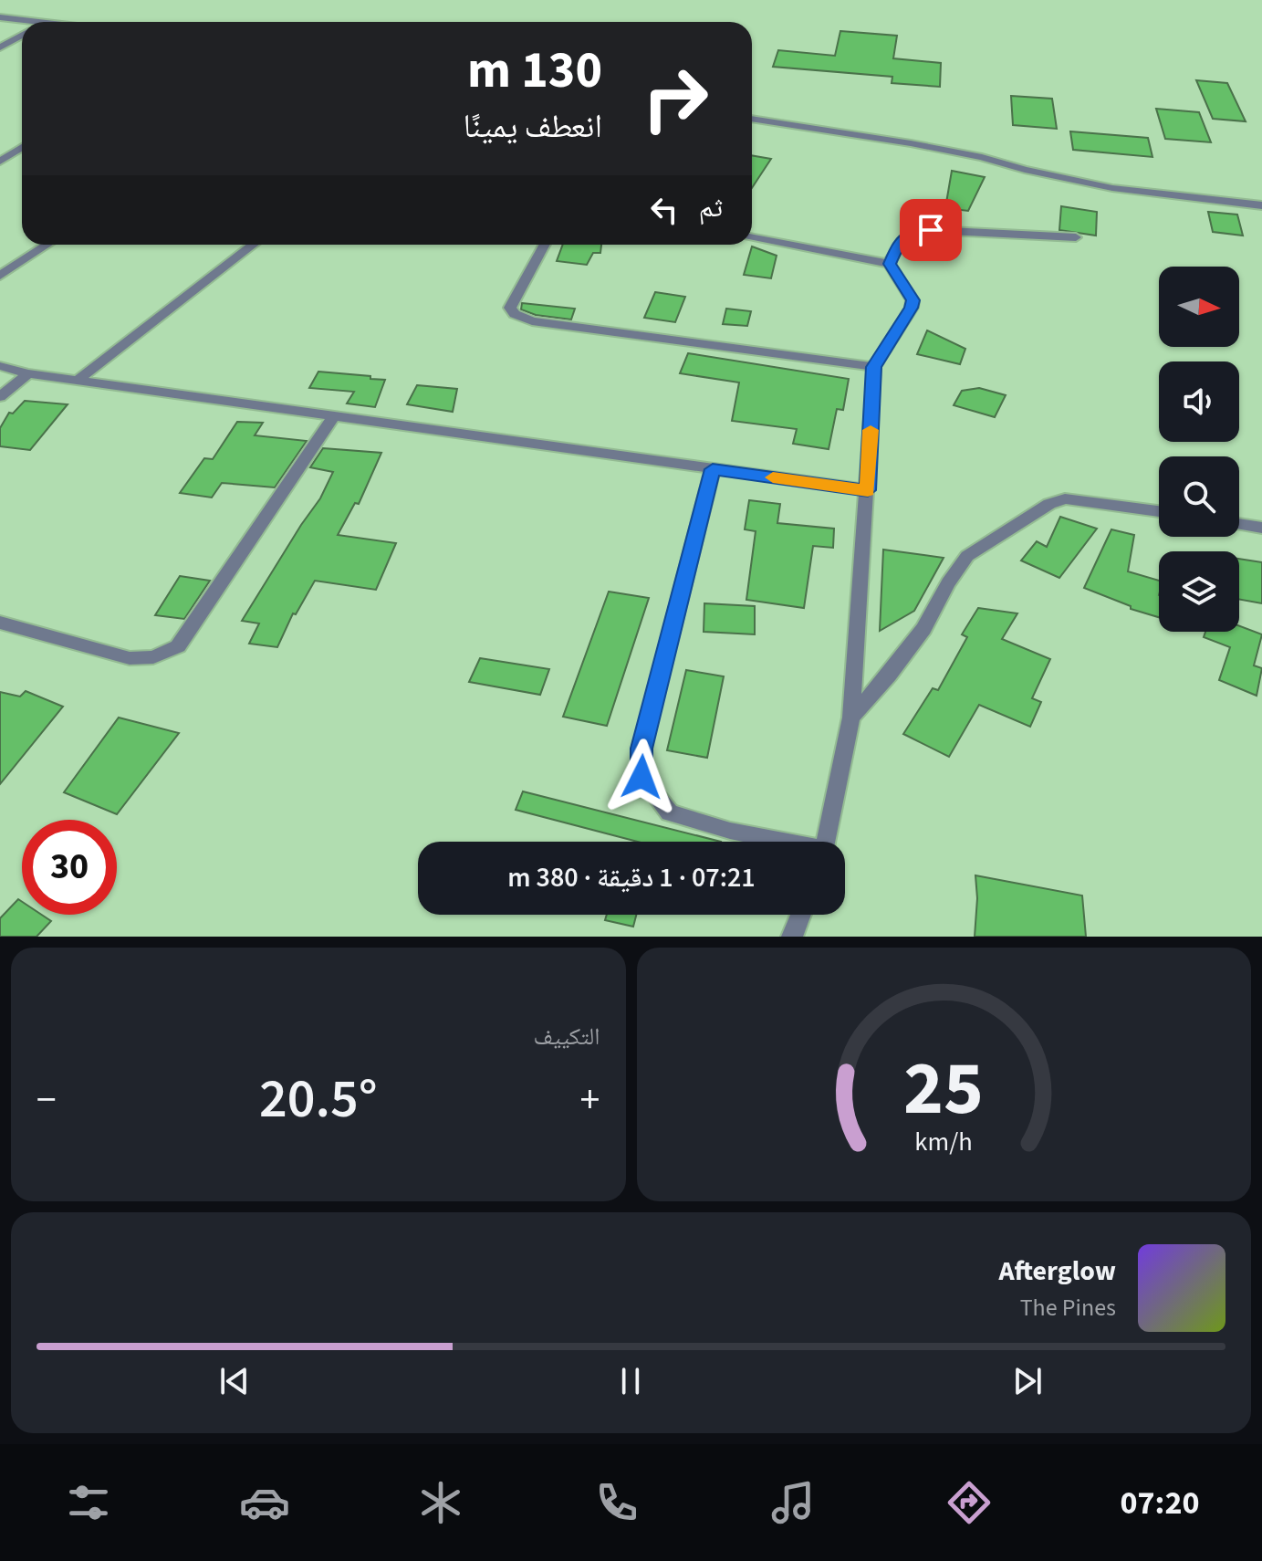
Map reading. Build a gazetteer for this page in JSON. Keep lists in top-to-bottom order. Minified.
{"north":"right","page":{"turn":["130 m","انعطف يمينًا"],"then":"ثم","limit":"30","trip":"07:21 · 1 دقيقة · 380 m","tile":"التكييف","heat":["−","20.5°","+"],"song":["Afterglow","The Pines"],"tabs":"07:20","gauge":["25","km/h"]}}
